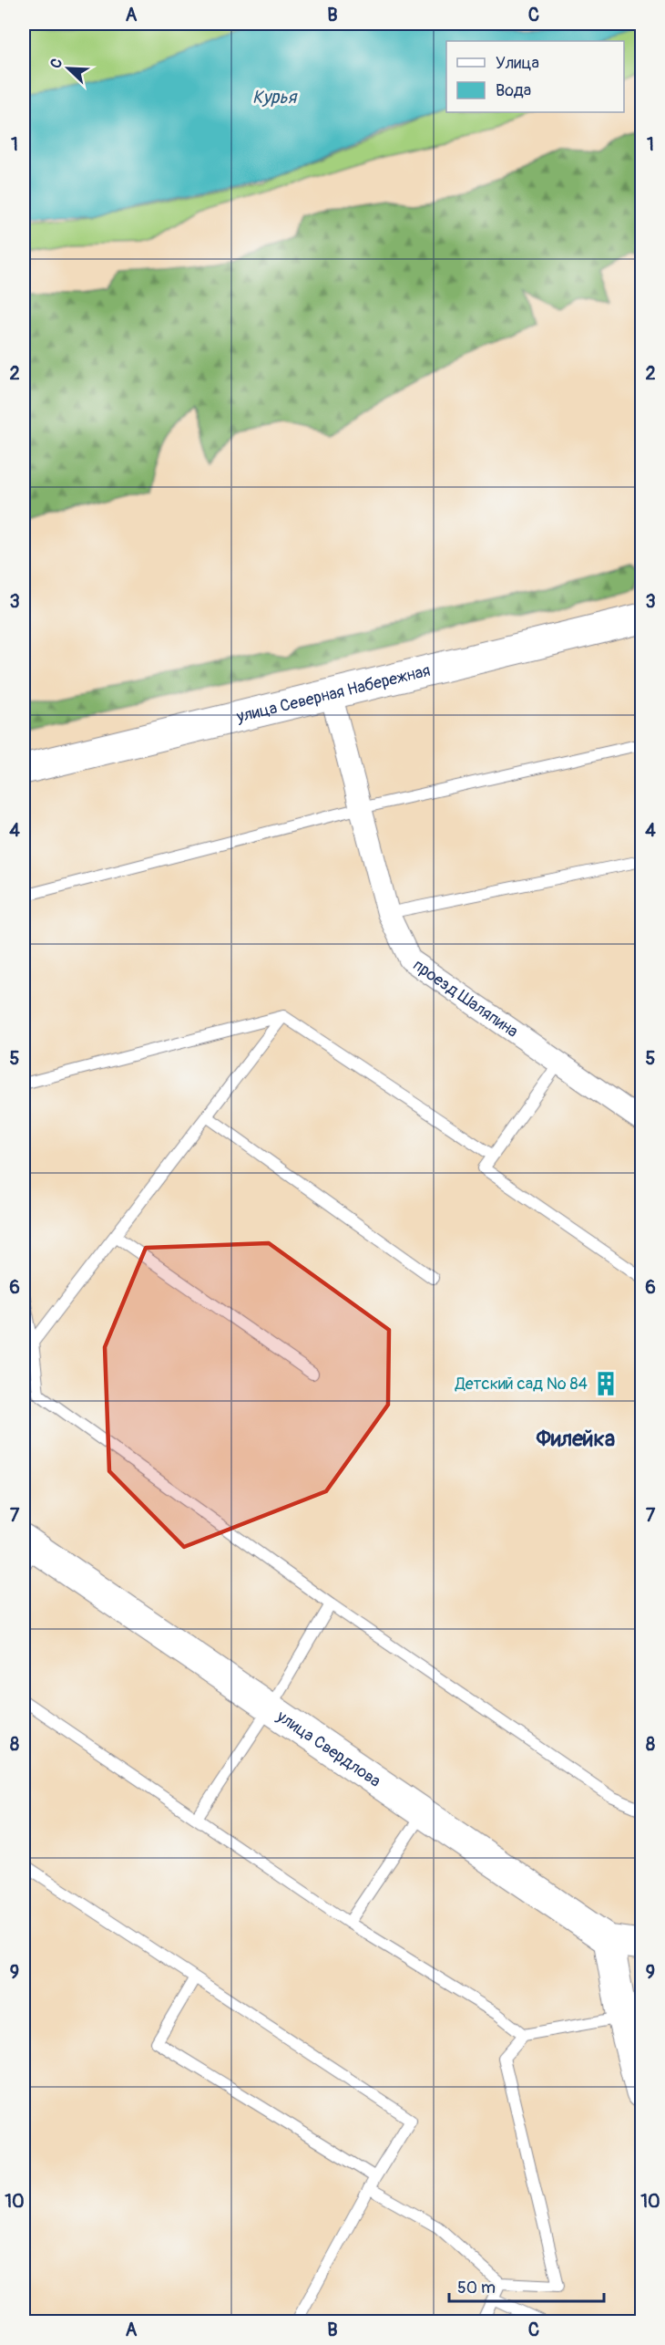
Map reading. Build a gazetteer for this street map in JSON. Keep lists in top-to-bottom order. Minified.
{"streets":{"street":["улица Северная Набережная","проезд Шаляпина","улица Свердлова"]},"crossings":[["улица Северная Набережная","проезд Шаляпина"]],"districts":["Филейка"],"water":["Курья"],"places":{"building":["Детский сад № 84"]},"legend":["Улица","Вода"],"scale_bar":"50 m","north":"top left","grid":{"columns":["A","B","C"],"rows":["1","2","3","4","5","6","7","8","9","10"]}}
